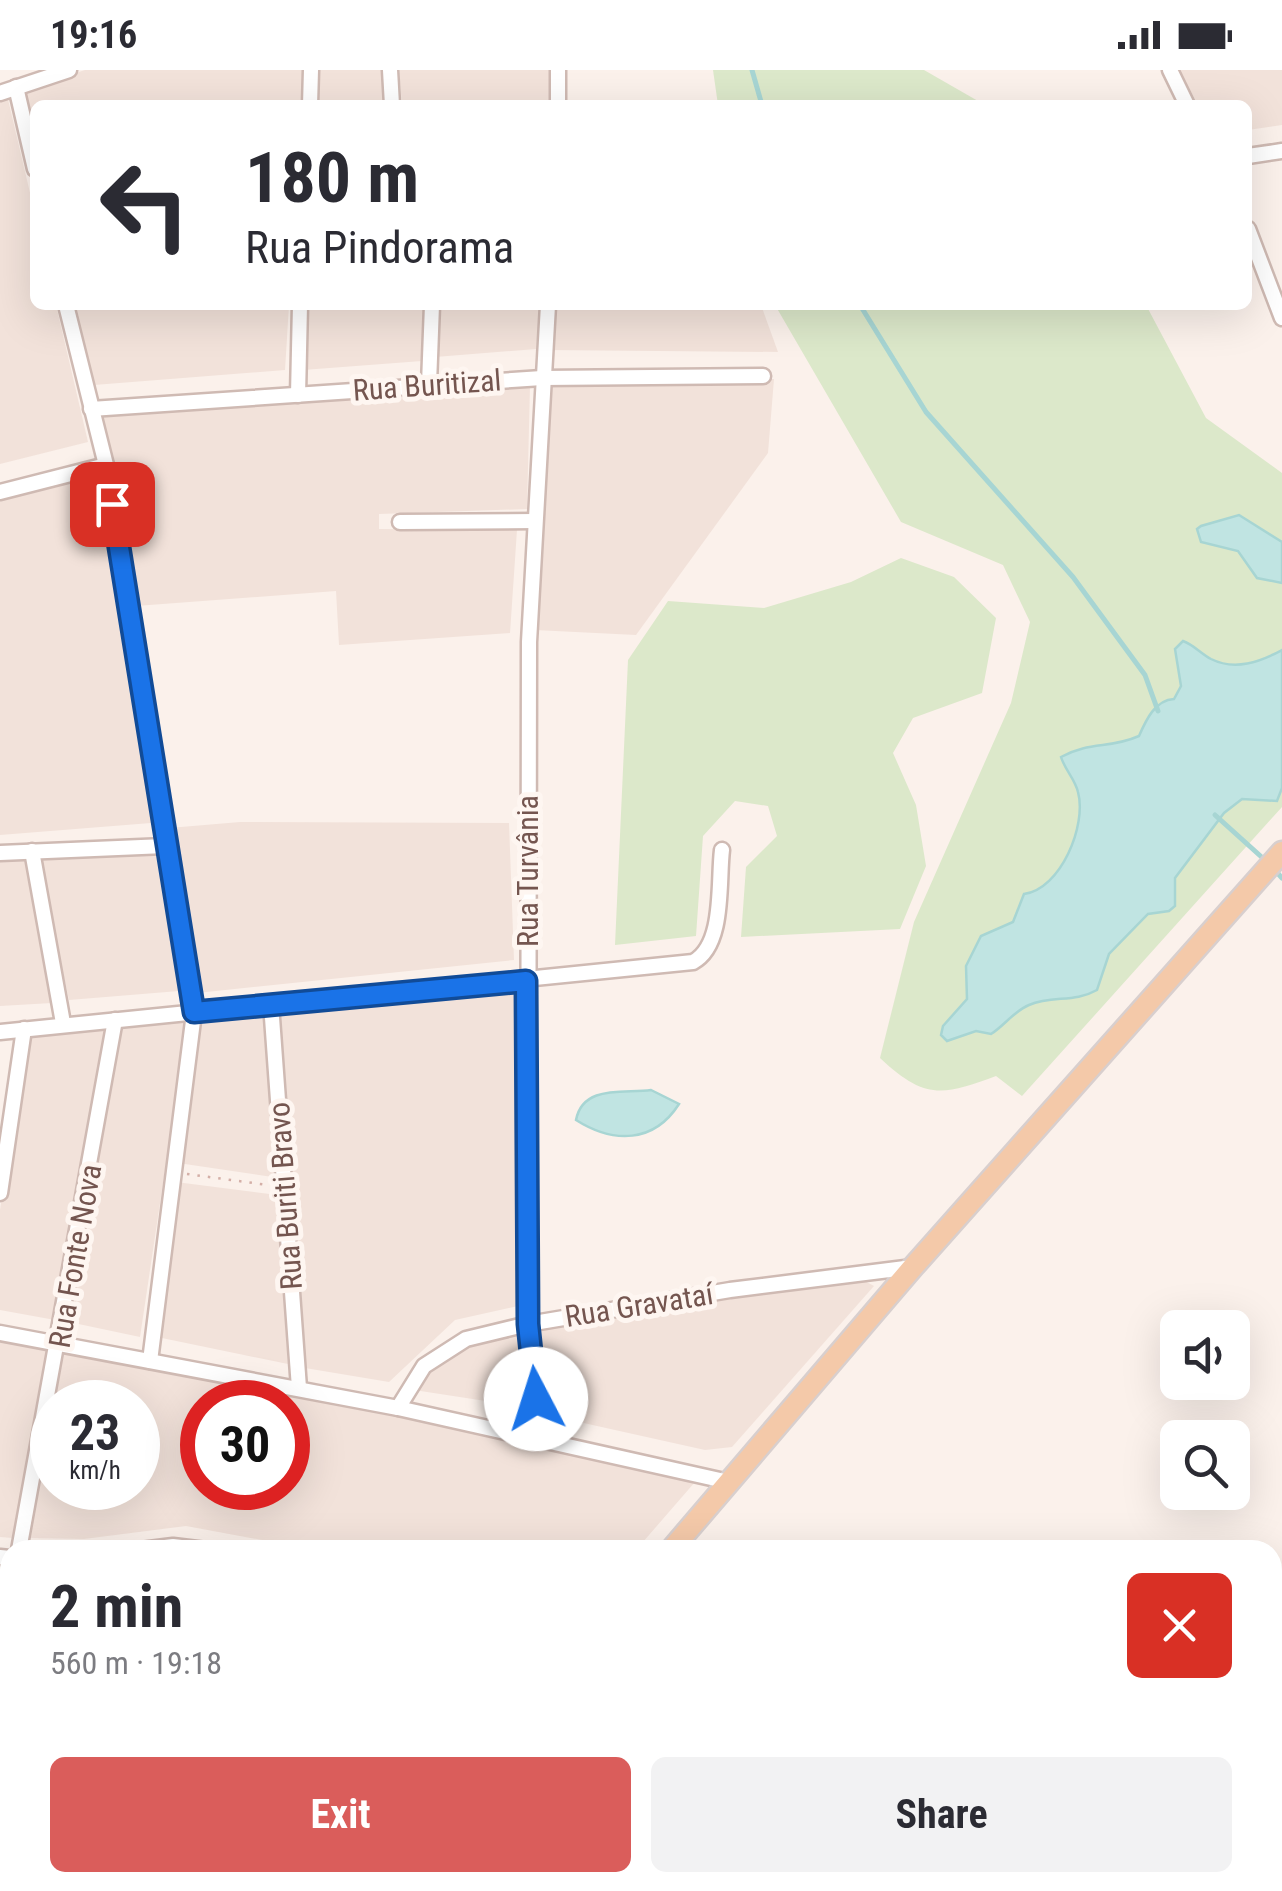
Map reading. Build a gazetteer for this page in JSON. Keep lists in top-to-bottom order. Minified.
{"streets":{"street":["Rua Buritizal","Rua Turvânia","Rua Buriti Bravo","Rua Fonte Nova","Rua Gravataí"]},"crossings":[["Rua Buritizal","Rua Turvânia"],["Rua Turvânia","Rua Gravataí"]],"page":{"status":"19:16","turn":["180 m","Rua Pindorama"],"speed":"23 km/h","limit":"30","heading":["2 min","560 m · 19:18"],"buttons":["Exit","Share"]}}
